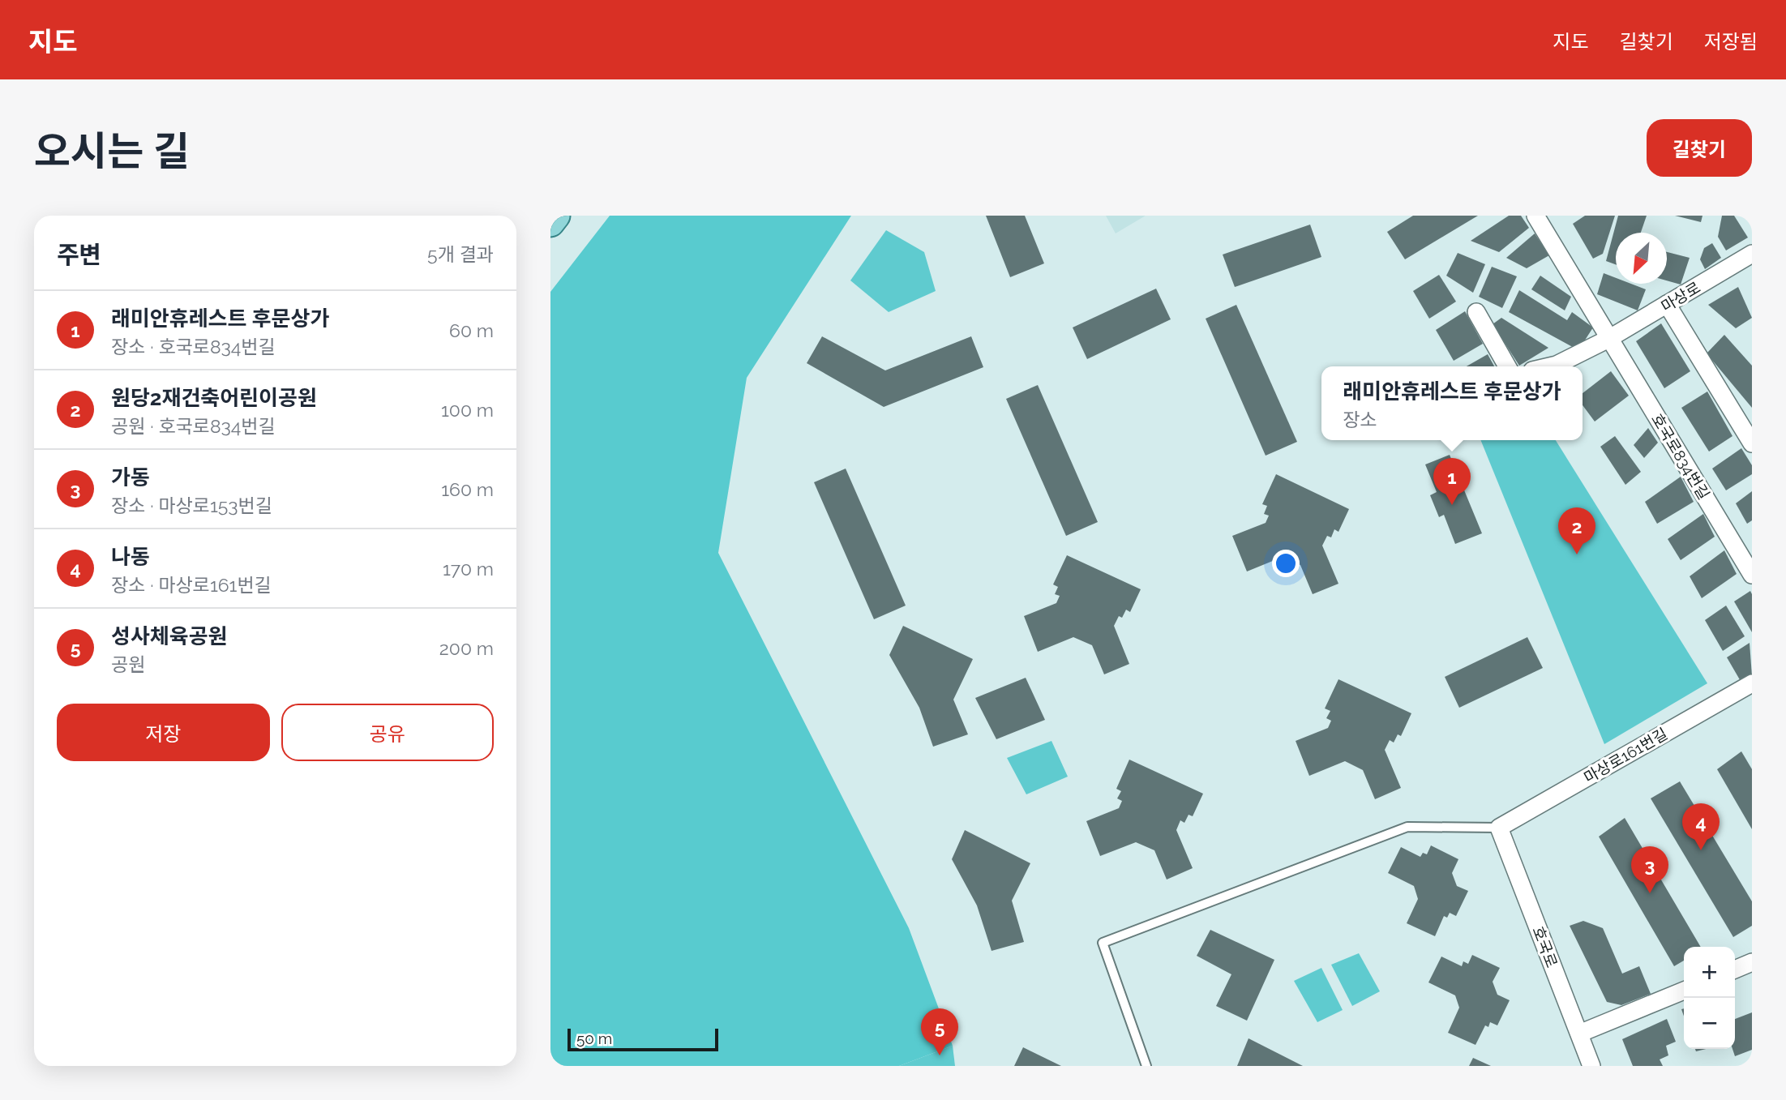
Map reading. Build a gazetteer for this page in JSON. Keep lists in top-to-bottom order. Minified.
{"streets":{"street":["마상로","호국로834번길","마상로161번길","호국로"]},"crossings":[["마상로","호국로834번길"],["마상로161번길","호국로"]],"scale_bar":"50 m","north":"bottom left","page":{"header":"지도","nav":["지도","길찾기","저장됨"],"title":"오시는 길","buttons":["길찾기",["저장","공유"]],"heading":["주변","5개 결과"],"list":[{"mark":"1","name":"래미안휴레스트 후문상가","note":"장소 · 호국로834번길","value":"60 m"},{"mark":"2","name":"원당2재건축어린이공원","note":"공원 · 호국로834번길","value":"100 m"},{"mark":"3","name":"가동","note":"장소 · 마상로153번길","value":"160 m"},{"mark":"4","name":"나동","note":"장소 · 마상로161번길","value":"170 m"},{"mark":"5","name":"성사체육공원","note":"공원","value":"200 m"}],"popup":["래미안휴레스트 후문상가","장소"],"pins":["1","2","4","3","5"],"map_buttons":["+","−"],"scale":"50 m"}}
